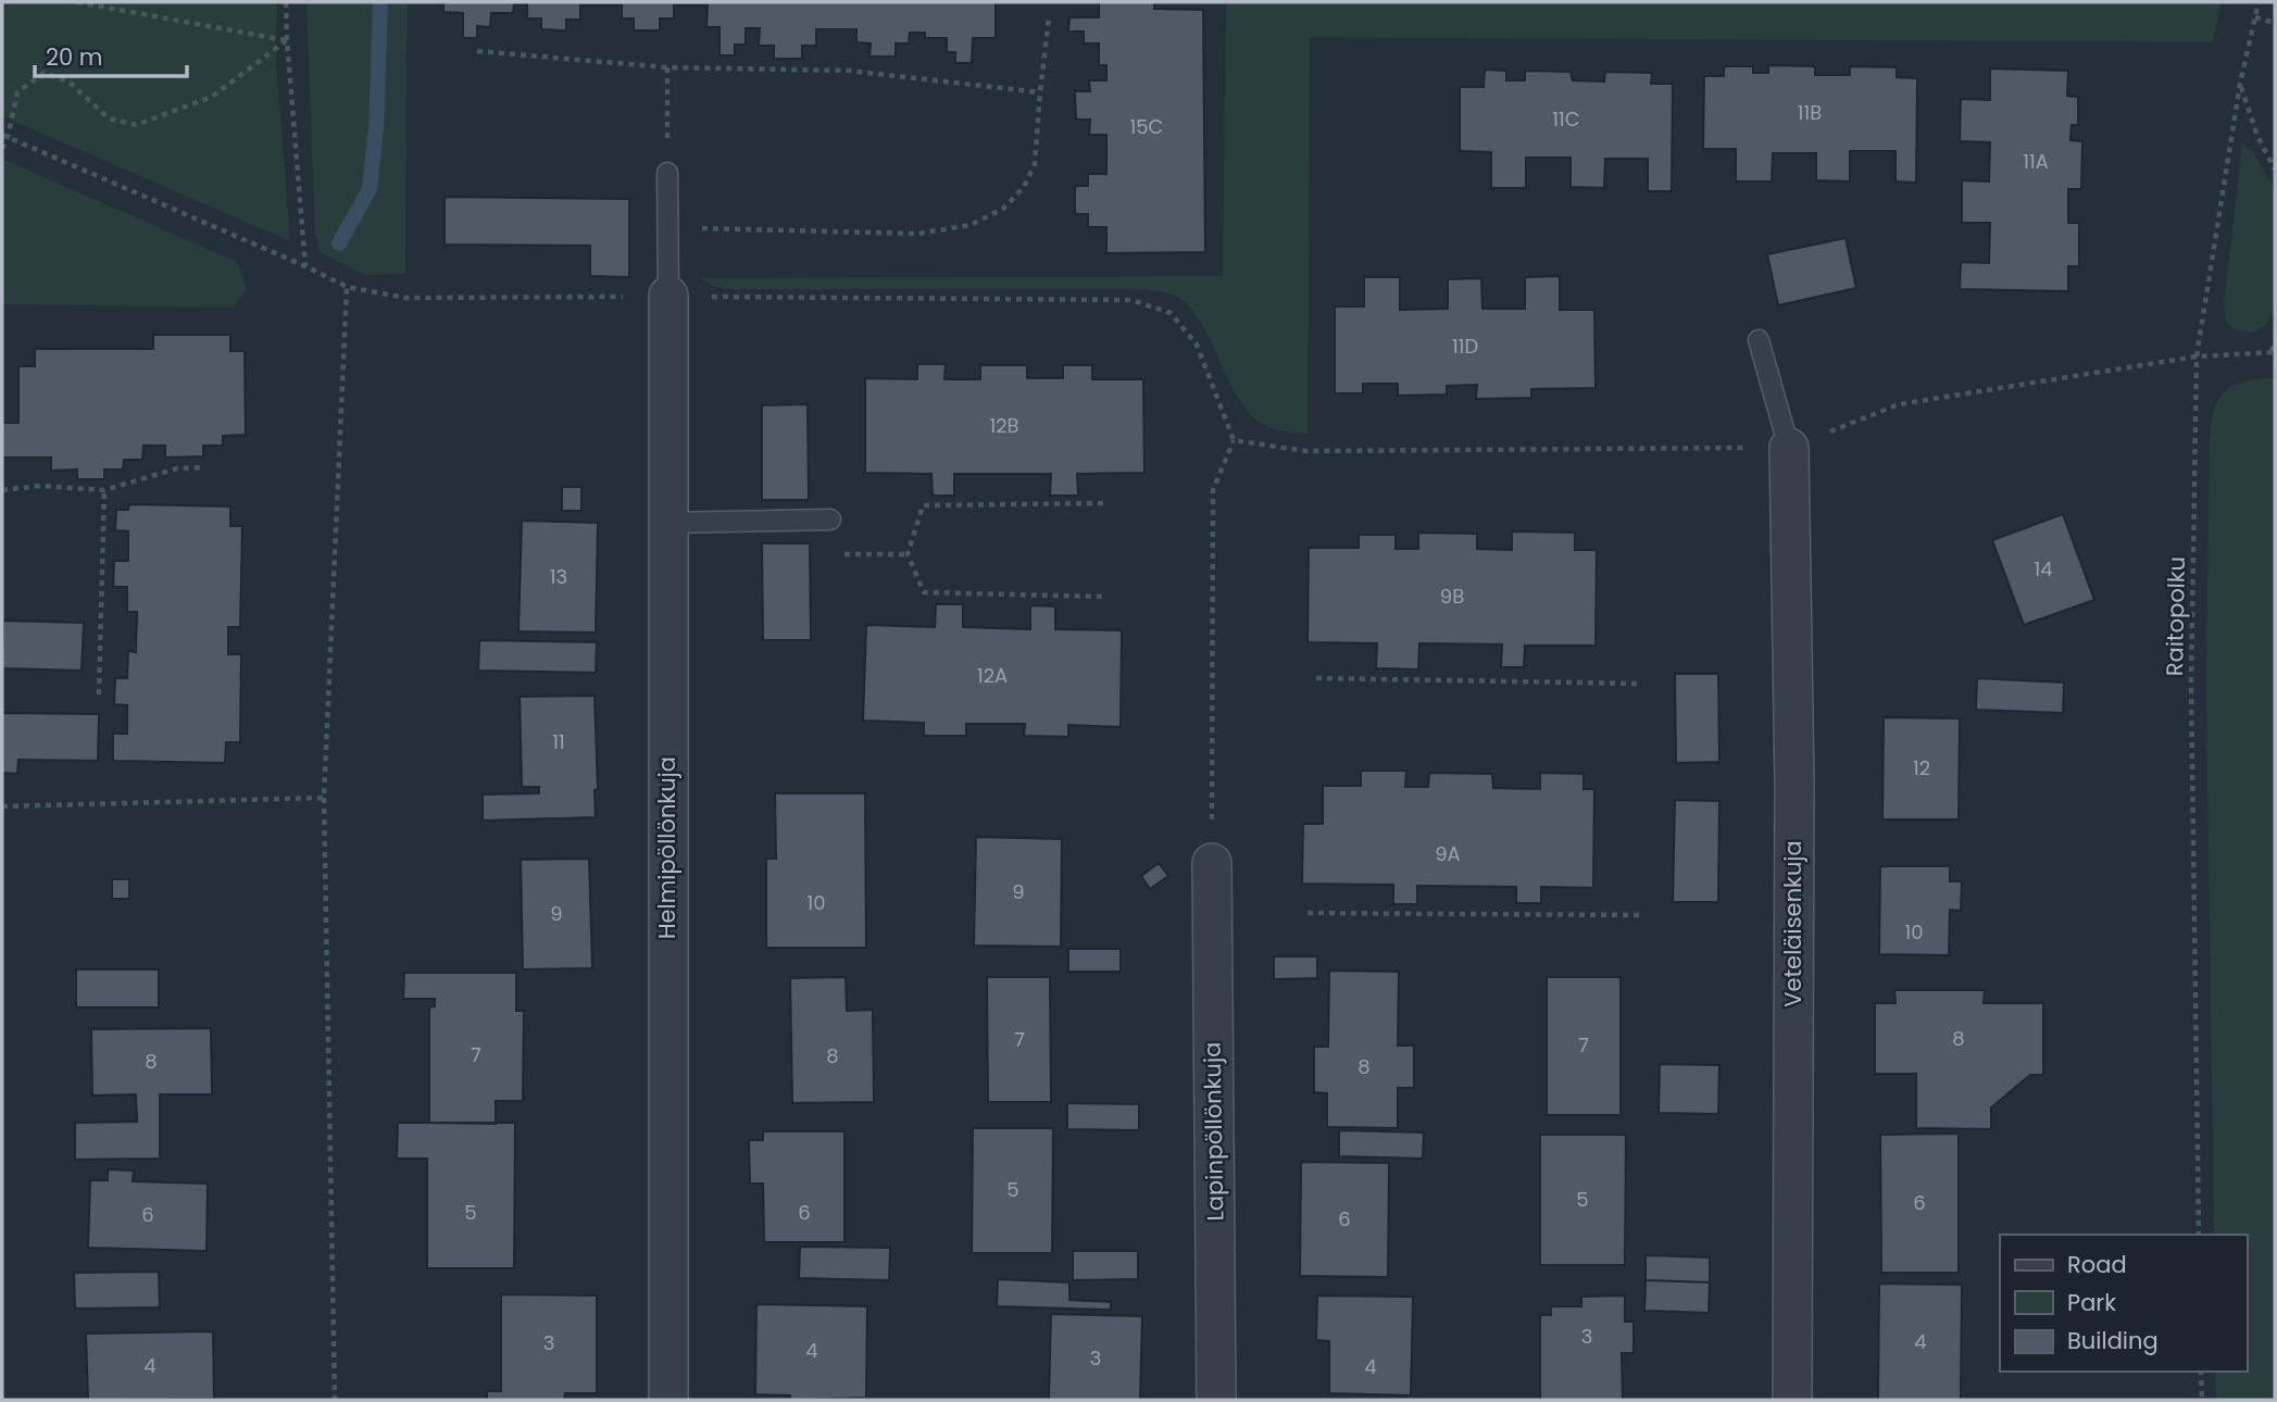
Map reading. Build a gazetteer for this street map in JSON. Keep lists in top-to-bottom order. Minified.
{"streets":{"street":["Helmipöllönkuja","Veteläisenkuja","Lapinpöllönkuja"],"path":["Raitopolku"]},"house_numbers":["11B","11C","15C","11A","11D","12B","14","13","9B","12A","11","12","9A","9","10","9","10","8","7","7","7","8","8","8","5","5","6","5","6","6","6","3","4","3","4","3","4","4"],"legend":["Road","Park","Building"],"scale_bar":"20 m"}
